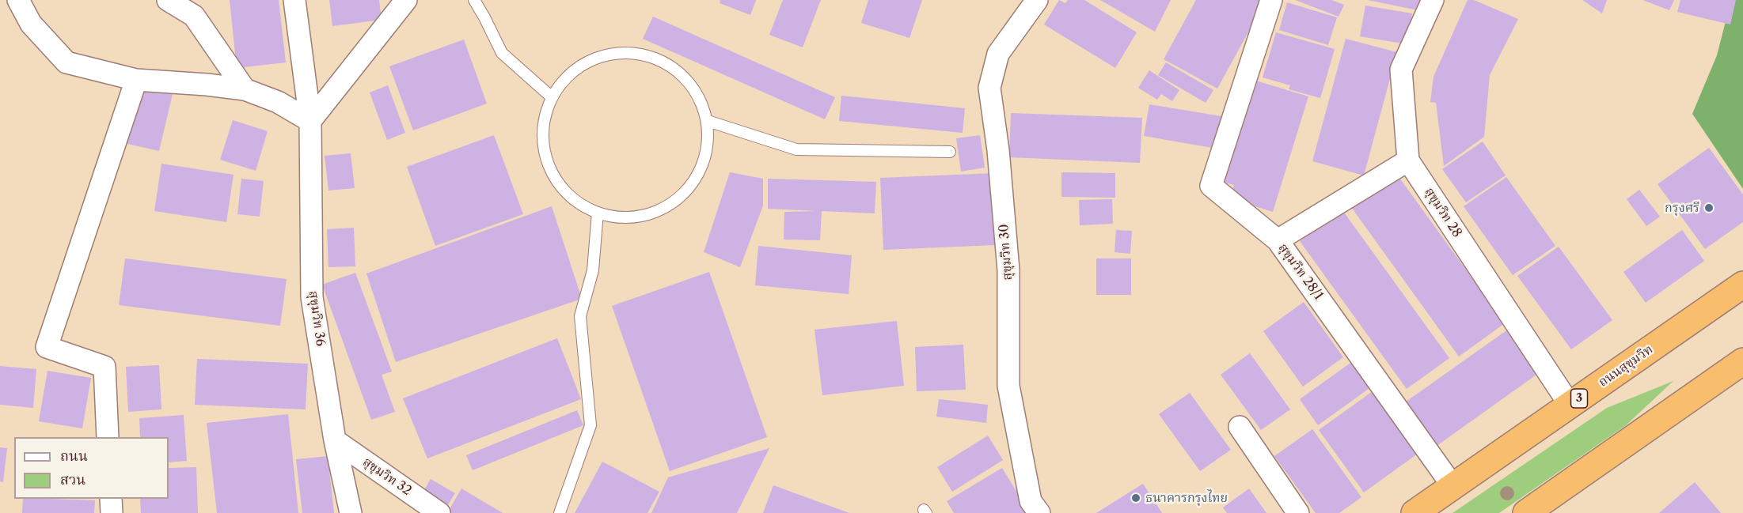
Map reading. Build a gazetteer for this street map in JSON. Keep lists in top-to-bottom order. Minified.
{"streets":{"highway":["ถนนสุขุมวิท","3"],"street":["สุขุมวิท 28","สุขุมวิท 30","สุขุมวิท 28/1","สุขุมวิท 36","สุขุมวิท 32"]},"crossings":[["สุขุมวิท 28","ถนนสุขุมวิท"],["สุขุมวิท 28/1","ถนนสุขุมวิท"],["สุขุมวิท 36","สุขุมวิท 32"]],"places":["กรุงศรี","ธนาคารกรุงไทย"],"legend":["ถนน","สวน"]}
